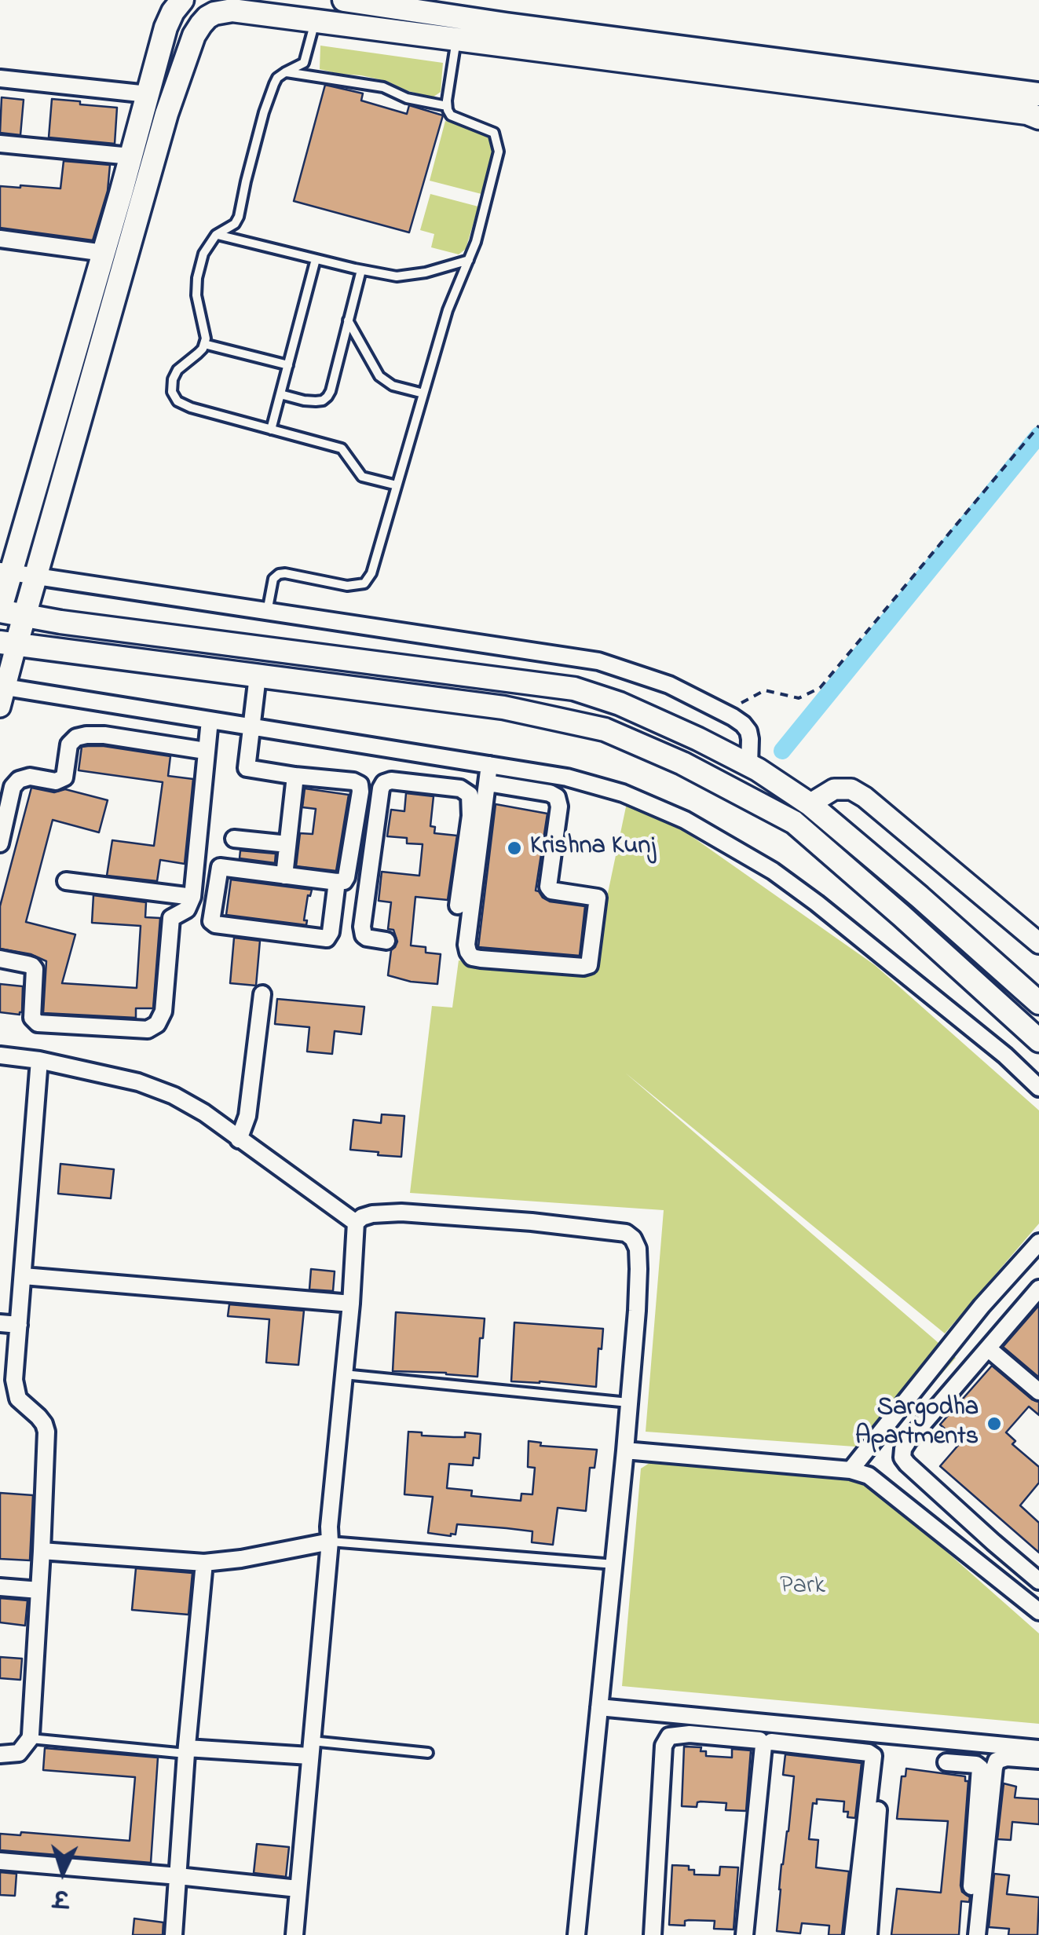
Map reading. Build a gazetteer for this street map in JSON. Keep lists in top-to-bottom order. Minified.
{"parks":["Park"],"places":["Krishna Kunj","Sargodha Apartments"],"north":"bottom"}
